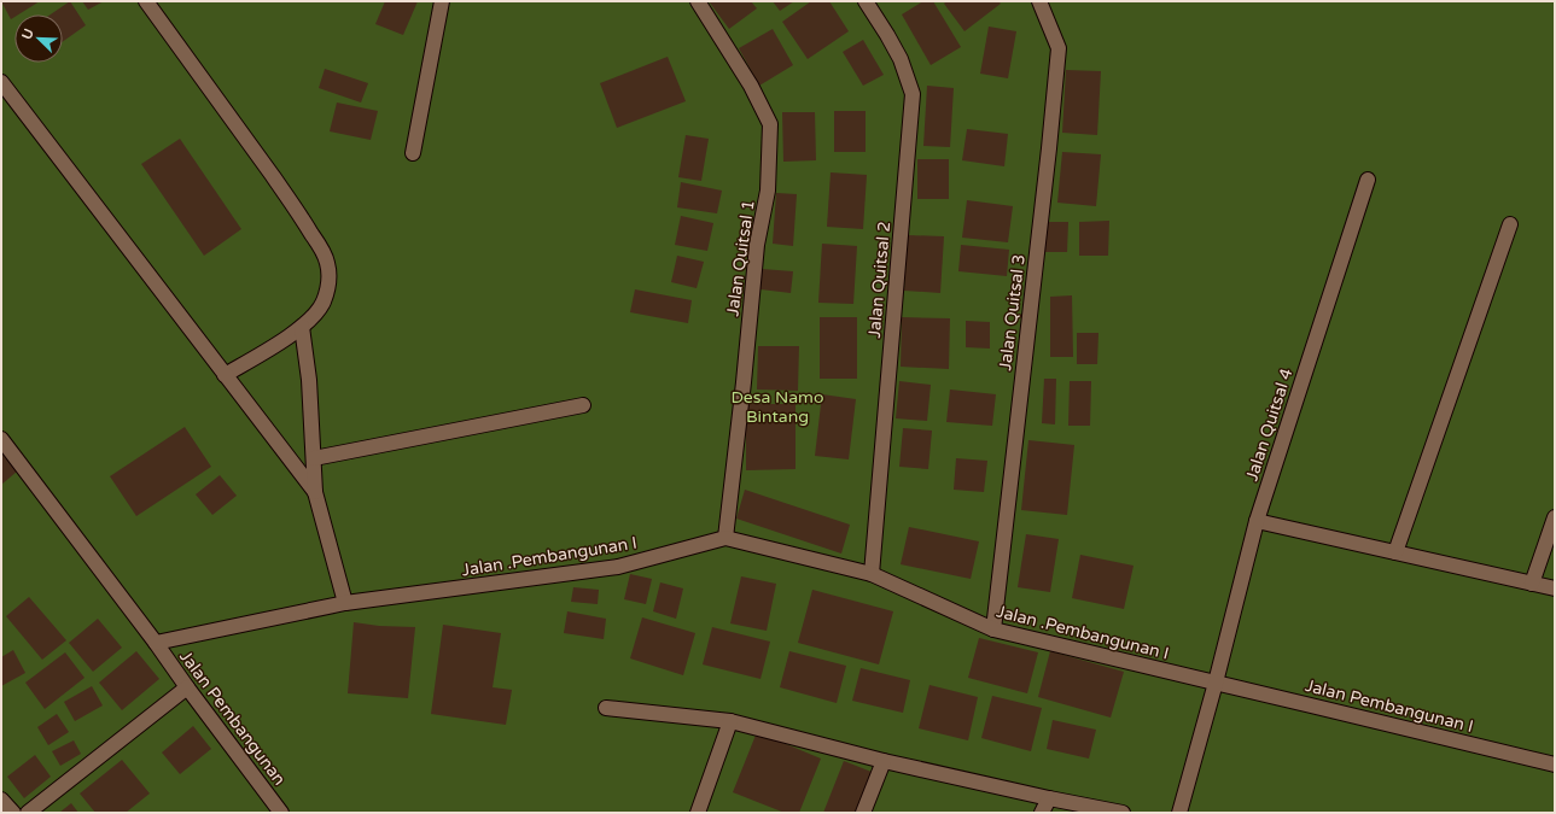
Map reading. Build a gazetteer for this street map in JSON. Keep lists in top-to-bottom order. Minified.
{"streets":{"street":["Jalan Quitsal 1","Jalan Quitsal 2","Jalan Quitsal 3","Jalan Quitsal 4","Jalan .Pembangunan I","Jalan Pembangunan I","Jalan Pembangunan"]},"crossings":[["Jalan Quitsal 1","Jalan .Pembangunan I"],["Jalan Quitsal 2","Jalan .Pembangunan I"],["Jalan Quitsal 3","Jalan .Pembangunan I"],["Jalan Quitsal 4","Jalan .Pembangunan I"],["Jalan Quitsal 4","Jalan Pembangunan I"],["Jalan .Pembangunan I","Jalan Pembangunan I"],["Jalan .Pembangunan I","Jalan Pembangunan"]],"parks":["Desa Namo Bintang"],"north":"top left"}
